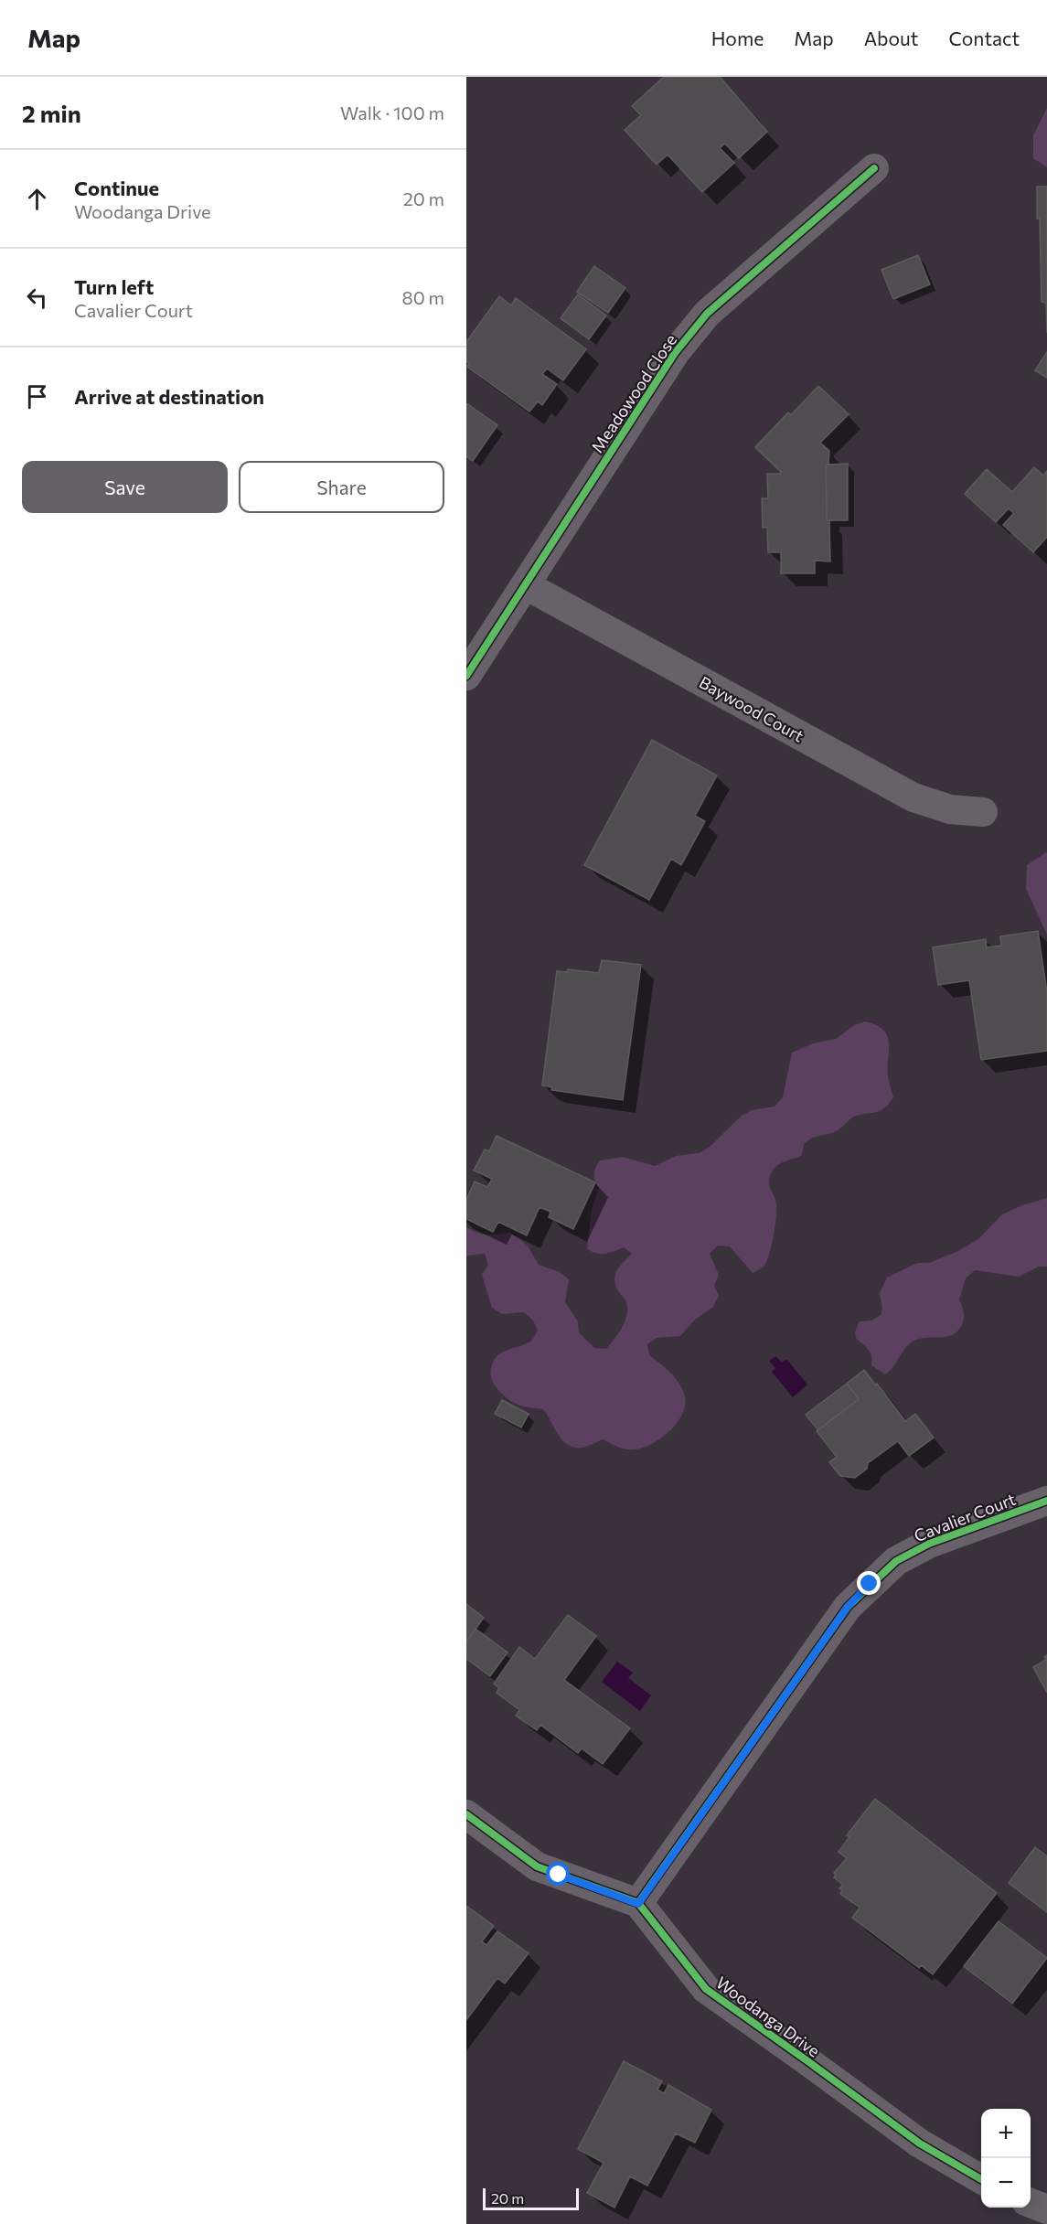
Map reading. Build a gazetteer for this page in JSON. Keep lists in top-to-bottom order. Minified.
{"streets":{"street":["Meadowood Close","Baywood Court","Cavalier Court","Woodanga Drive"]},"crossings":[["Meadowood Close","Baywood Court"],["Cavalier Court","Woodanga Drive"]],"scale_bar":"20 m","page":{"header":"Map","nav":["Home","Map","About","Contact"],"heading":["2 min","Walk · 100 m"],"list":[["Continue","Woodanga Drive","20 m"],["Turn left","Cavalier Court","80 m"],"Arrive at destination"],"buttons":["Save","Share"],"map_buttons":["+","−"],"scale":"20 m"}}
